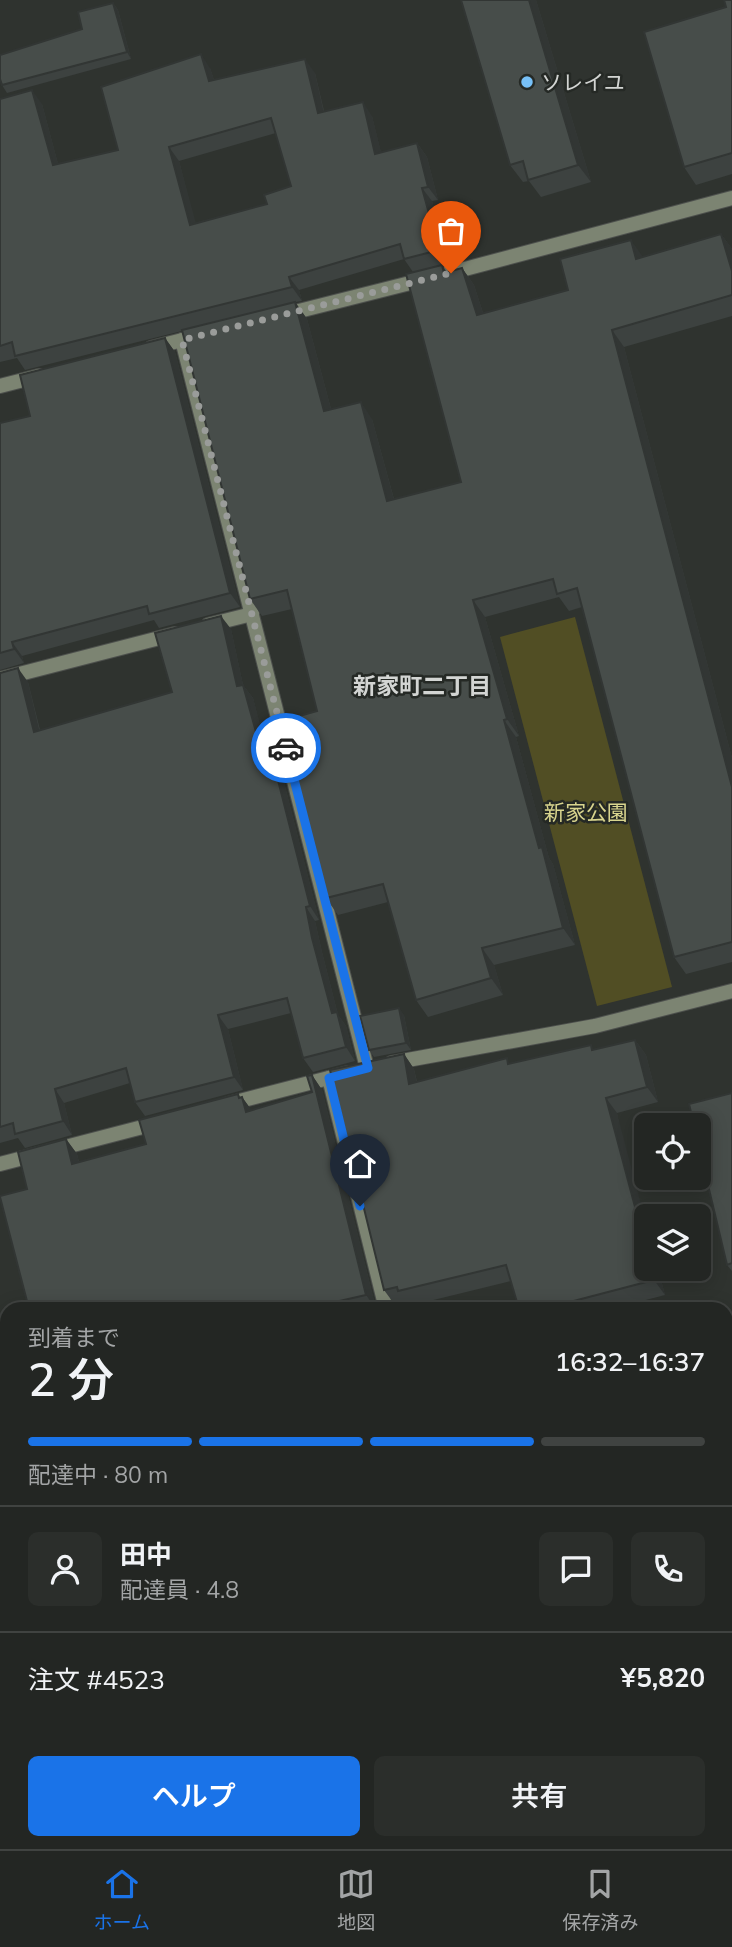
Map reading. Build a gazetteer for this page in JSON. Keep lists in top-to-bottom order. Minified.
{"districts":["新家町二丁目"],"parks":["新家公園"],"places":["ソレイユ"],"page":{"heading":["2 分","到着まで","16:32–16:37"],"panel":["田中","配達員 · 4.8","注文 #4523","¥5,820"],"bar":"配達中 · 80 m","buttons":["ヘルプ","共有"],"tabs":["ホーム","地図","保存済み"]}}
